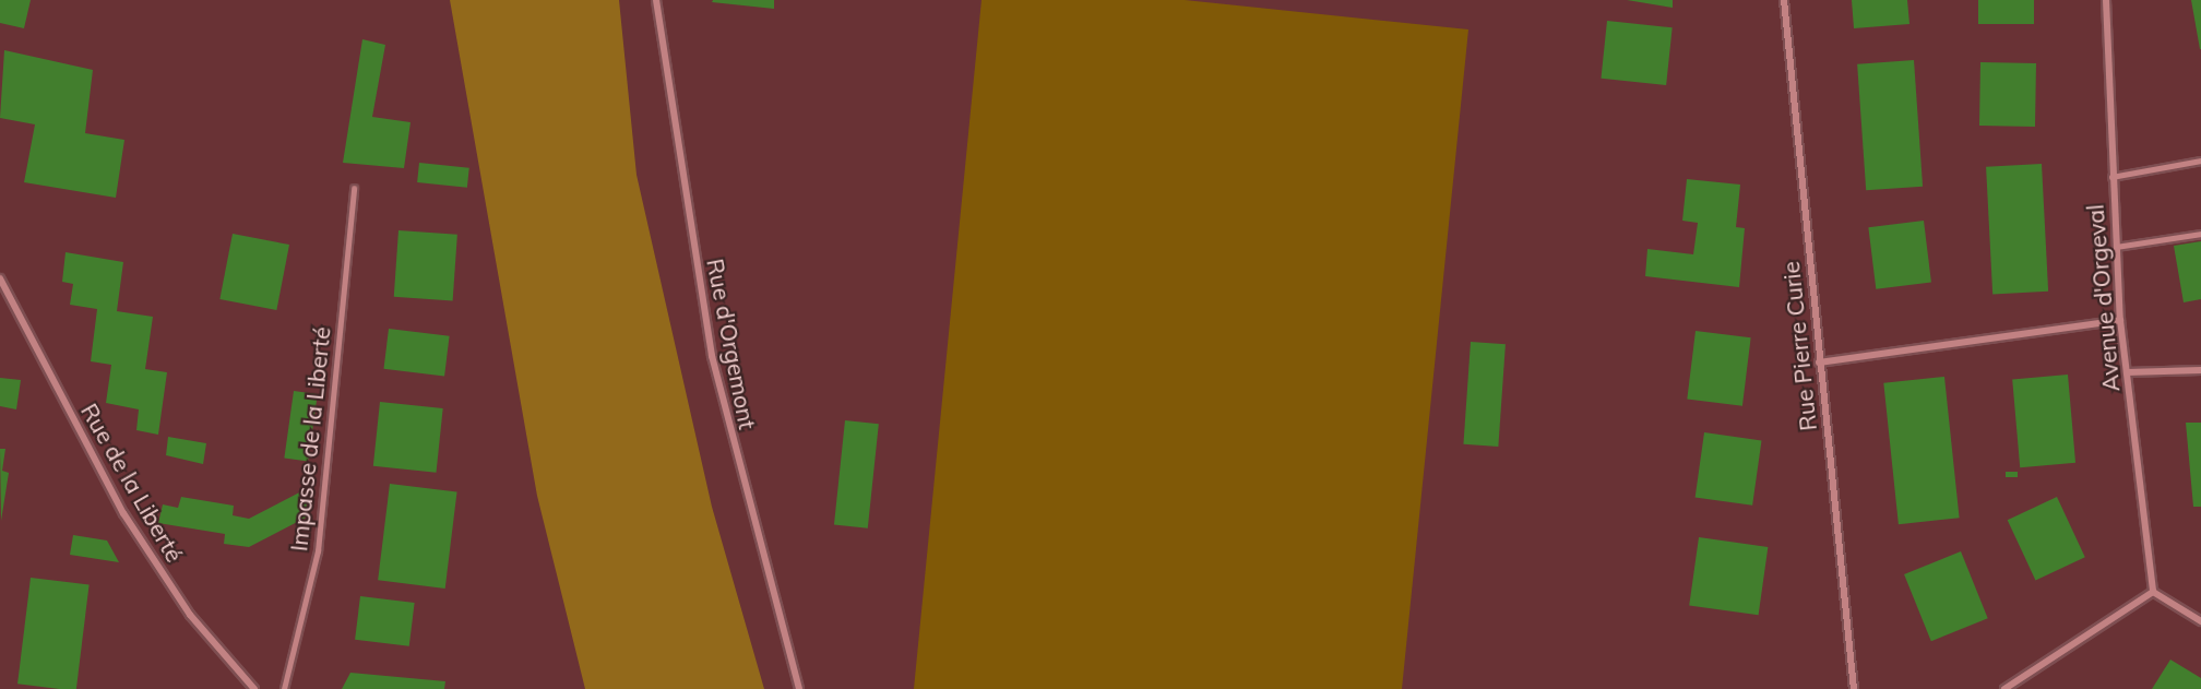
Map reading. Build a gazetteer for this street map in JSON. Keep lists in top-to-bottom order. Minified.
{"streets":{"street":["Avenue d'Orgeval","Rue d'Orgemont","Rue Pierre Curie","Rue de la Liberté"],"lane":["Impasse de la Liberté"]}}
